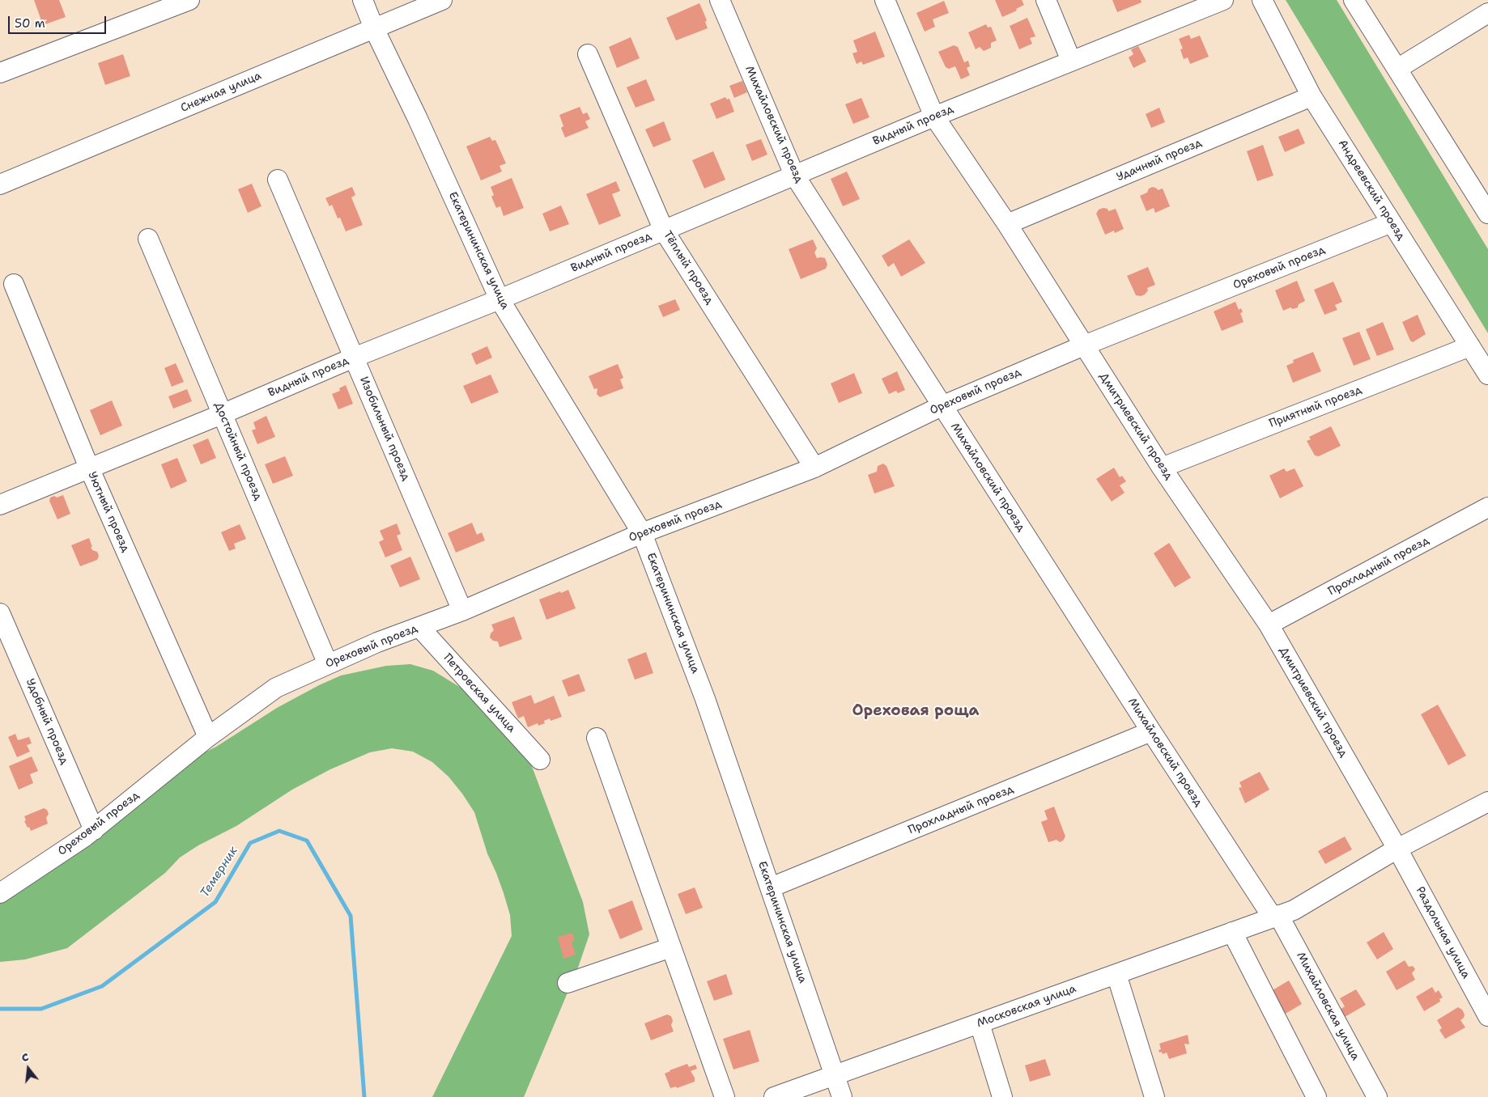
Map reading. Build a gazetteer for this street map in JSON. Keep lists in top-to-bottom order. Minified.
{"streets":{"street":["Снежная улица","Михайловский проезд","Видный проезд","Удачный проезд","Андреевский проезд","Екатерининская улица","Тёплый проезд","Ореховый проезд","Приятный проезд","Дмитриевский проезд","Изобильный проезд","Достойный проезд","Уютный проезд","Прохладный проезд","Петровская улица","Удобный проезд","Раздольная улица","Московская улица","Михайловская улица"]},"crossings":[["Снежная улица","Екатерининская улица"],["Михайловский проезд","Видный проезд"],["Михайловский проезд","Ореховый проезд"],["Михайловский проезд","Прохладный проезд"],["Михайловский проезд","Московская улица"],["Михайловский проезд","Михайловская улица"],["Видный проезд","Екатерининская улица"],["Видный проезд","Тёплый проезд"],["Видный проезд","Дмитриевский проезд"],["Видный проезд","Изобильный проезд"],["Видный проезд","Достойный проезд"],["Видный проезд","Уютный проезд"],["Удачный проезд","Андреевский проезд"],["Удачный проезд","Дмитриевский проезд"],["Андреевский проезд","Ореховый проезд"],["Андреевский проезд","Приятный проезд"],["Екатерининская улица","Ореховый проезд"],["Екатерининская улица","Прохладный проезд"],["Екатерининская улица","Московская улица"],["Тёплый проезд","Ореховый проезд"],["Ореховый проезд","Дмитриевский проезд"],["Ореховый проезд","Изобильный проезд"],["Ореховый проезд","Достойный проезд"],["Ореховый проезд","Уютный проезд"],["Ореховый проезд","Петровская улица"],["Ореховый проезд","Удобный проезд"],["Приятный проезд","Дмитриевский проезд"],["Дмитриевский проезд","Прохладный проезд"],["Дмитриевский проезд","Раздольная улица"],["Дмитриевский проезд","Московская улица"],["Раздольная улица","Московская улица"],["Московская улица","Михайловская улица"]],"districts":["Ореховая роща"],"water":["Темерник"],"scale_bar":"50 m","north":"top"}
